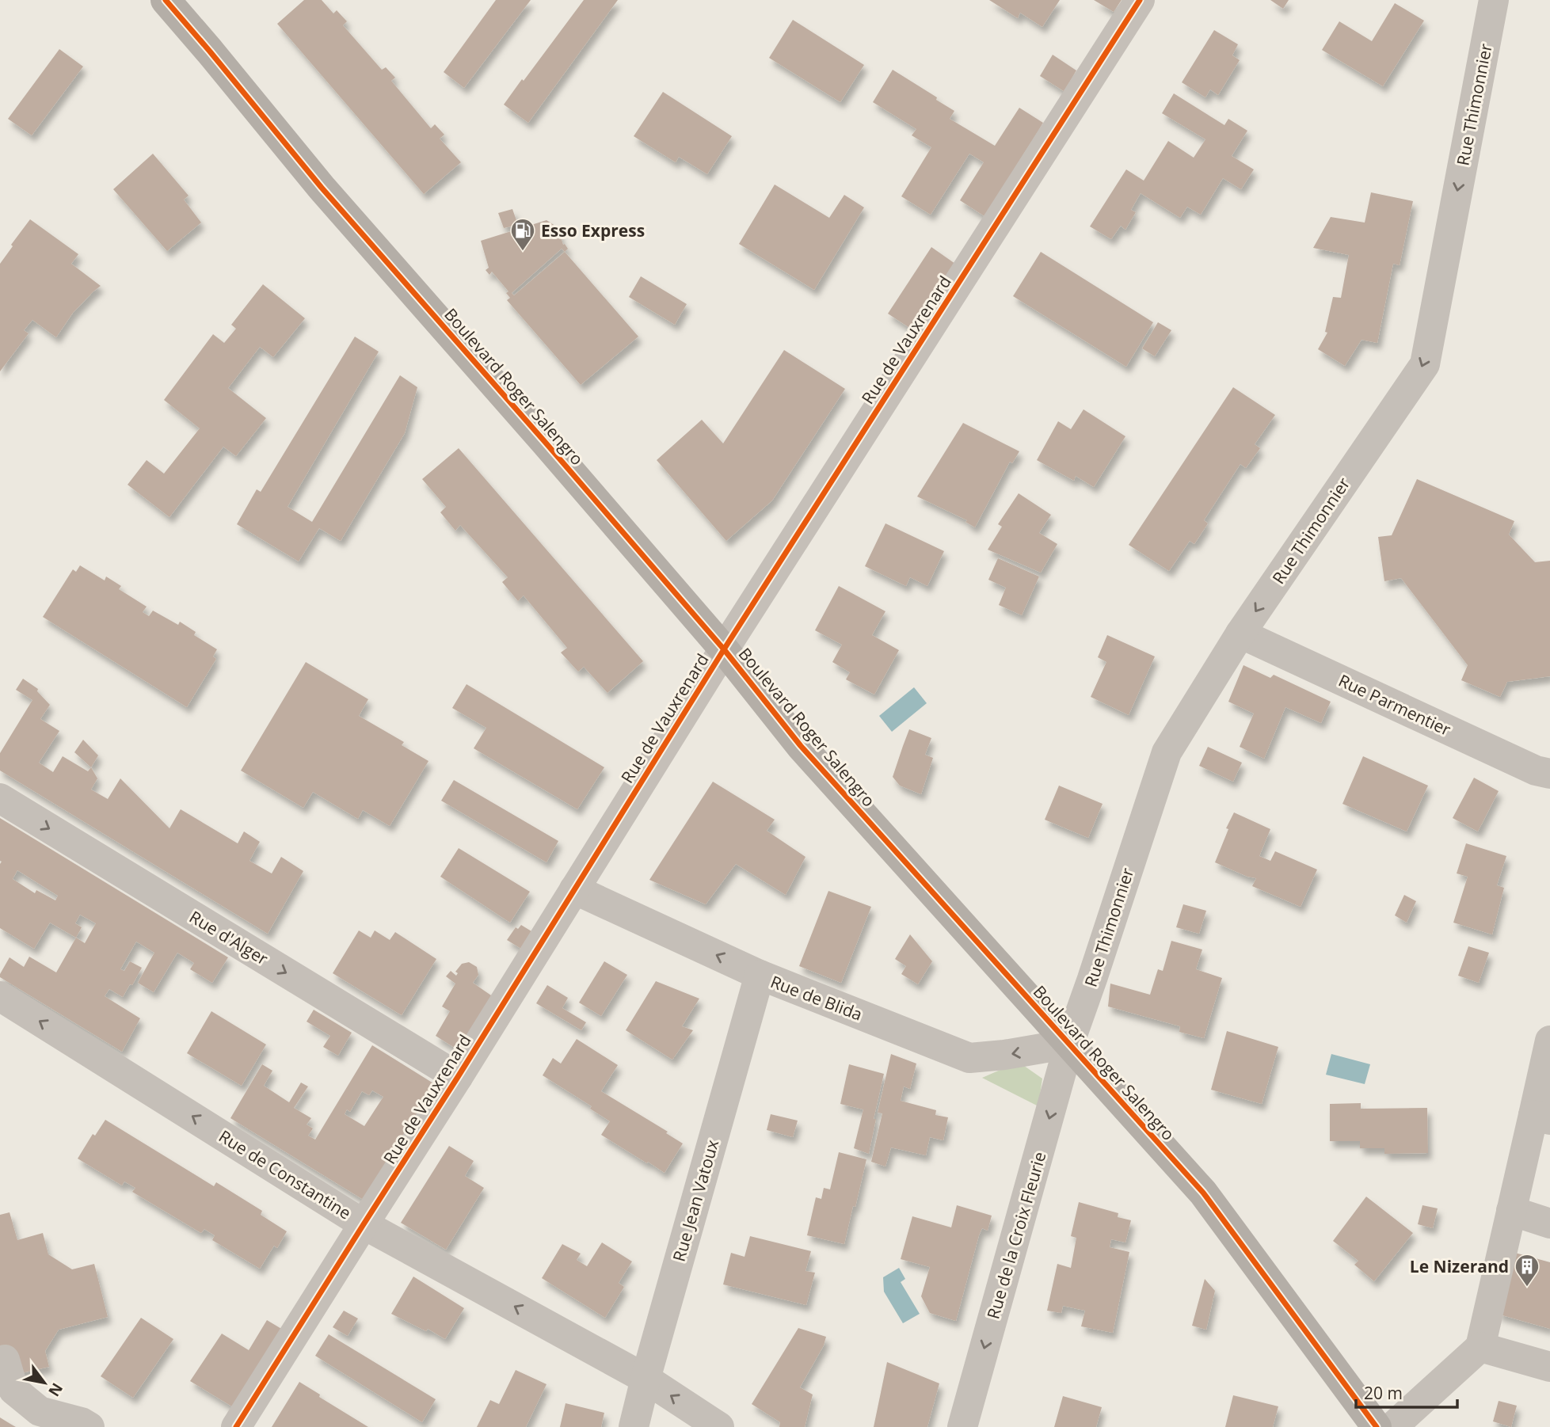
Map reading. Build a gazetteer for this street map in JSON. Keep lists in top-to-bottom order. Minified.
{"streets":{"main road":["Boulevard Roger Salengro"],"street":["Rue Thimonnier","Rue de Vauxrenard","Rue Parmentier","Rue d'Alger","Rue de Blida","Rue de Constantine","Rue Jean Vatoux","Rue de la Croix Fleurie"]},"crossings":[["Rue Thimonnier","Boulevard Roger Salengro"],["Rue Thimonnier","Rue Parmentier"],["Rue Thimonnier","Rue de Blida"],["Rue Thimonnier","Rue de la Croix Fleurie"],["Rue de Vauxrenard","Boulevard Roger Salengro"],["Rue de Vauxrenard","Rue d'Alger"],["Rue de Vauxrenard","Rue de Blida"],["Rue de Vauxrenard","Rue de Constantine"],["Boulevard Roger Salengro","Rue de Blida"],["Boulevard Roger Salengro","Rue de la Croix Fleurie"],["Rue de Blida","Rue Jean Vatoux"],["Rue de Blida","Rue de la Croix Fleurie"],["Rue de Constantine","Rue Jean Vatoux"]],"one_way":["Rue Thimonnier","Rue d'Alger","Rue de Blida","Rue de Constantine","Rue de la Croix Fleurie"],"places":{"fuel station":["Esso Express"],"building":["Le Nizerand"]},"scale_bar":"20 m","north":"bottom right"}
